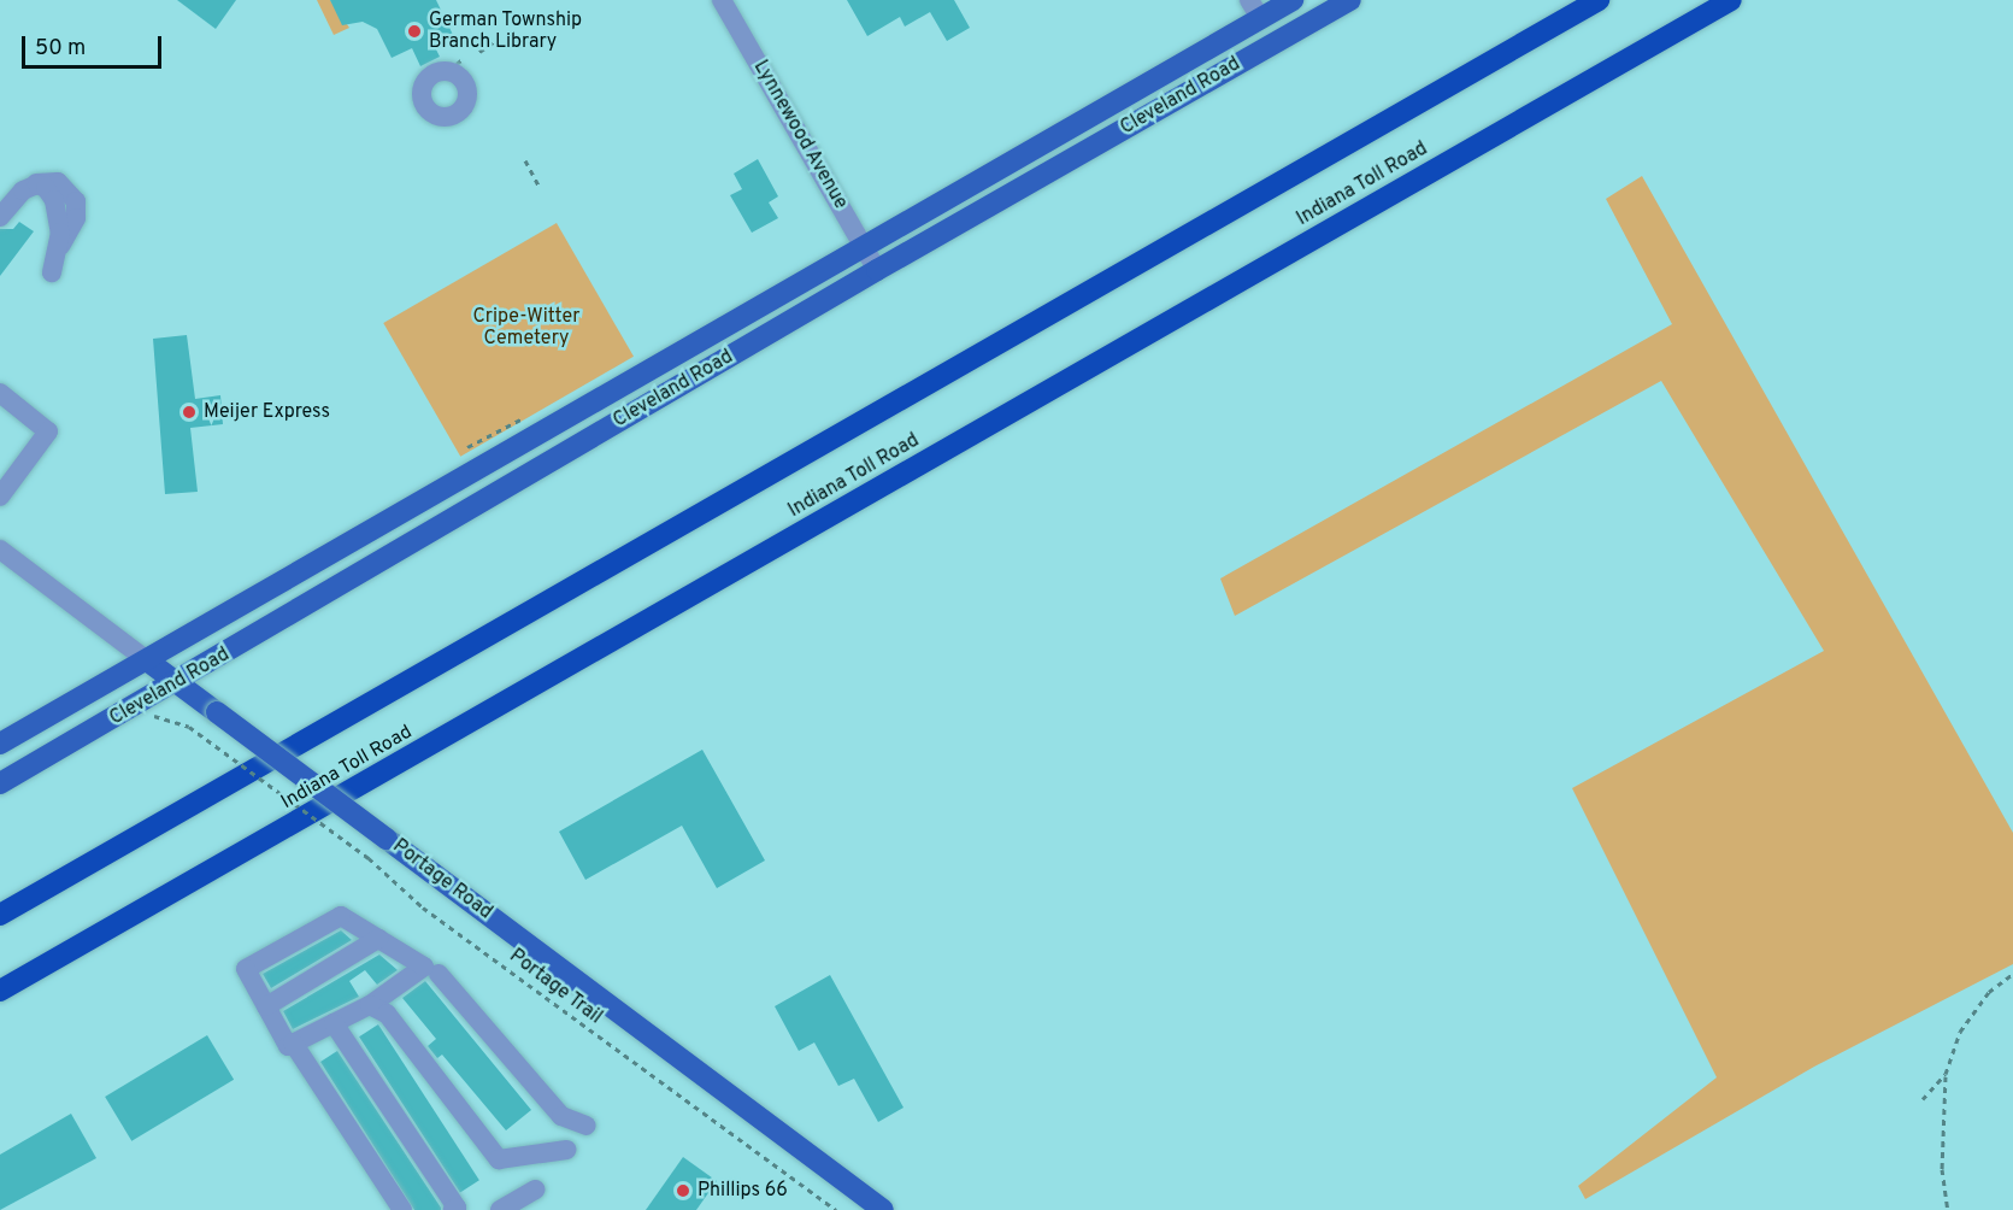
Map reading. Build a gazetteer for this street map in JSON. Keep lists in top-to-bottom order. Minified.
{"streets":{"highway":["Indiana Toll Road"],"main road":["Cleveland Road","Portage Road"],"street":["Lynnewood Avenue"],"path":["Portage Trail"]},"crossings":[["Cleveland Road","Lynnewood Avenue"],["Cleveland Road","Portage Road"]],"parks":["Cripe-Witter Cemetery"],"places":["German Township Branch Library","Meijer Express","Phillips 66"],"scale_bar":"50 m"}
